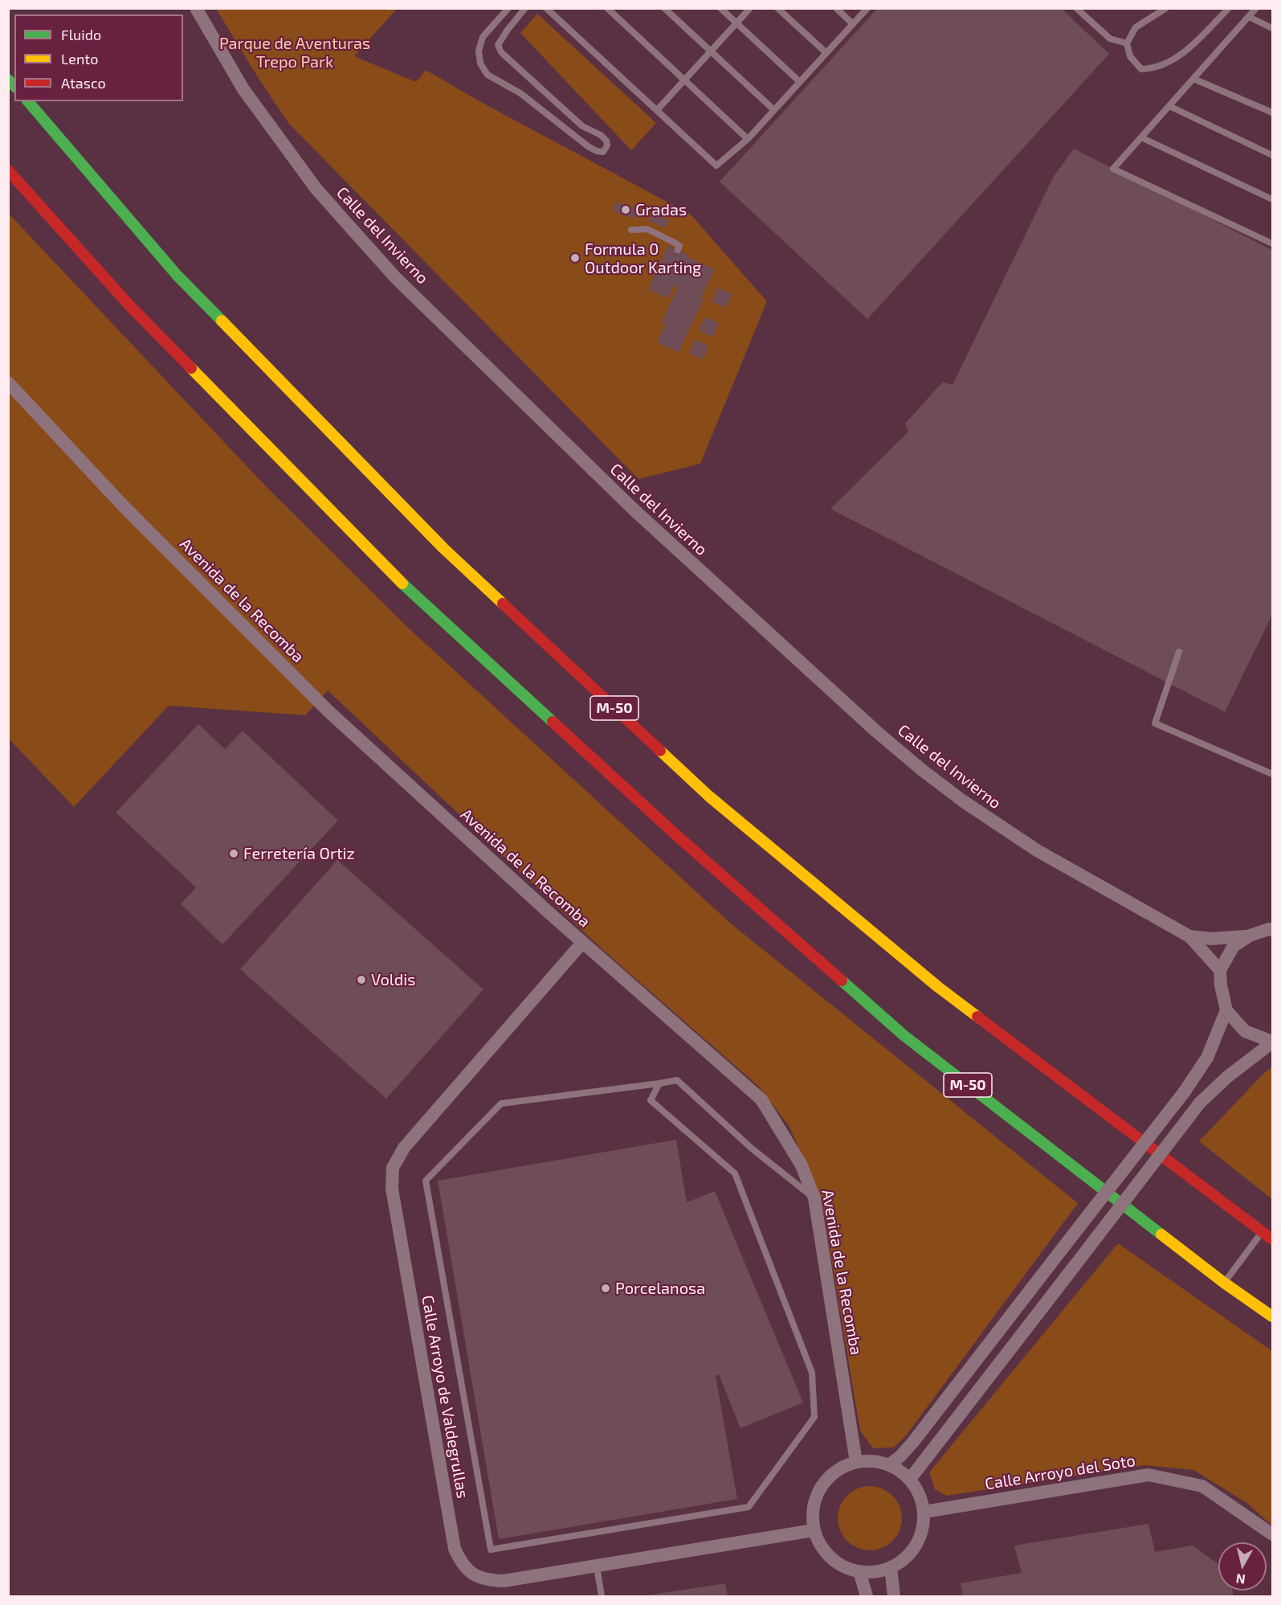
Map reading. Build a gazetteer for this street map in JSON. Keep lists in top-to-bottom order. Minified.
{"streets":{"highway":["M-50"],"street":["Calle del Invierno","Avenida de la Recomba","Calle Arroyo de Valdegrullas","Calle Arroyo del Soto"]},"crossings":[["Avenida de la Recomba","Calle Arroyo de Valdegrullas"],["Avenida de la Recomba","Calle Arroyo del Soto"],["Calle Arroyo de Valdegrullas","Calle Arroyo del Soto"]],"parks":["Parque de Aventuras Trepo Park"],"places":["Gradas","Formula 0 Outdoor Karting","Ferretería Ortiz","Voldis","Porcelanosa"],"legend":["Fluido","Lento","Atasco"],"north":"bottom"}
